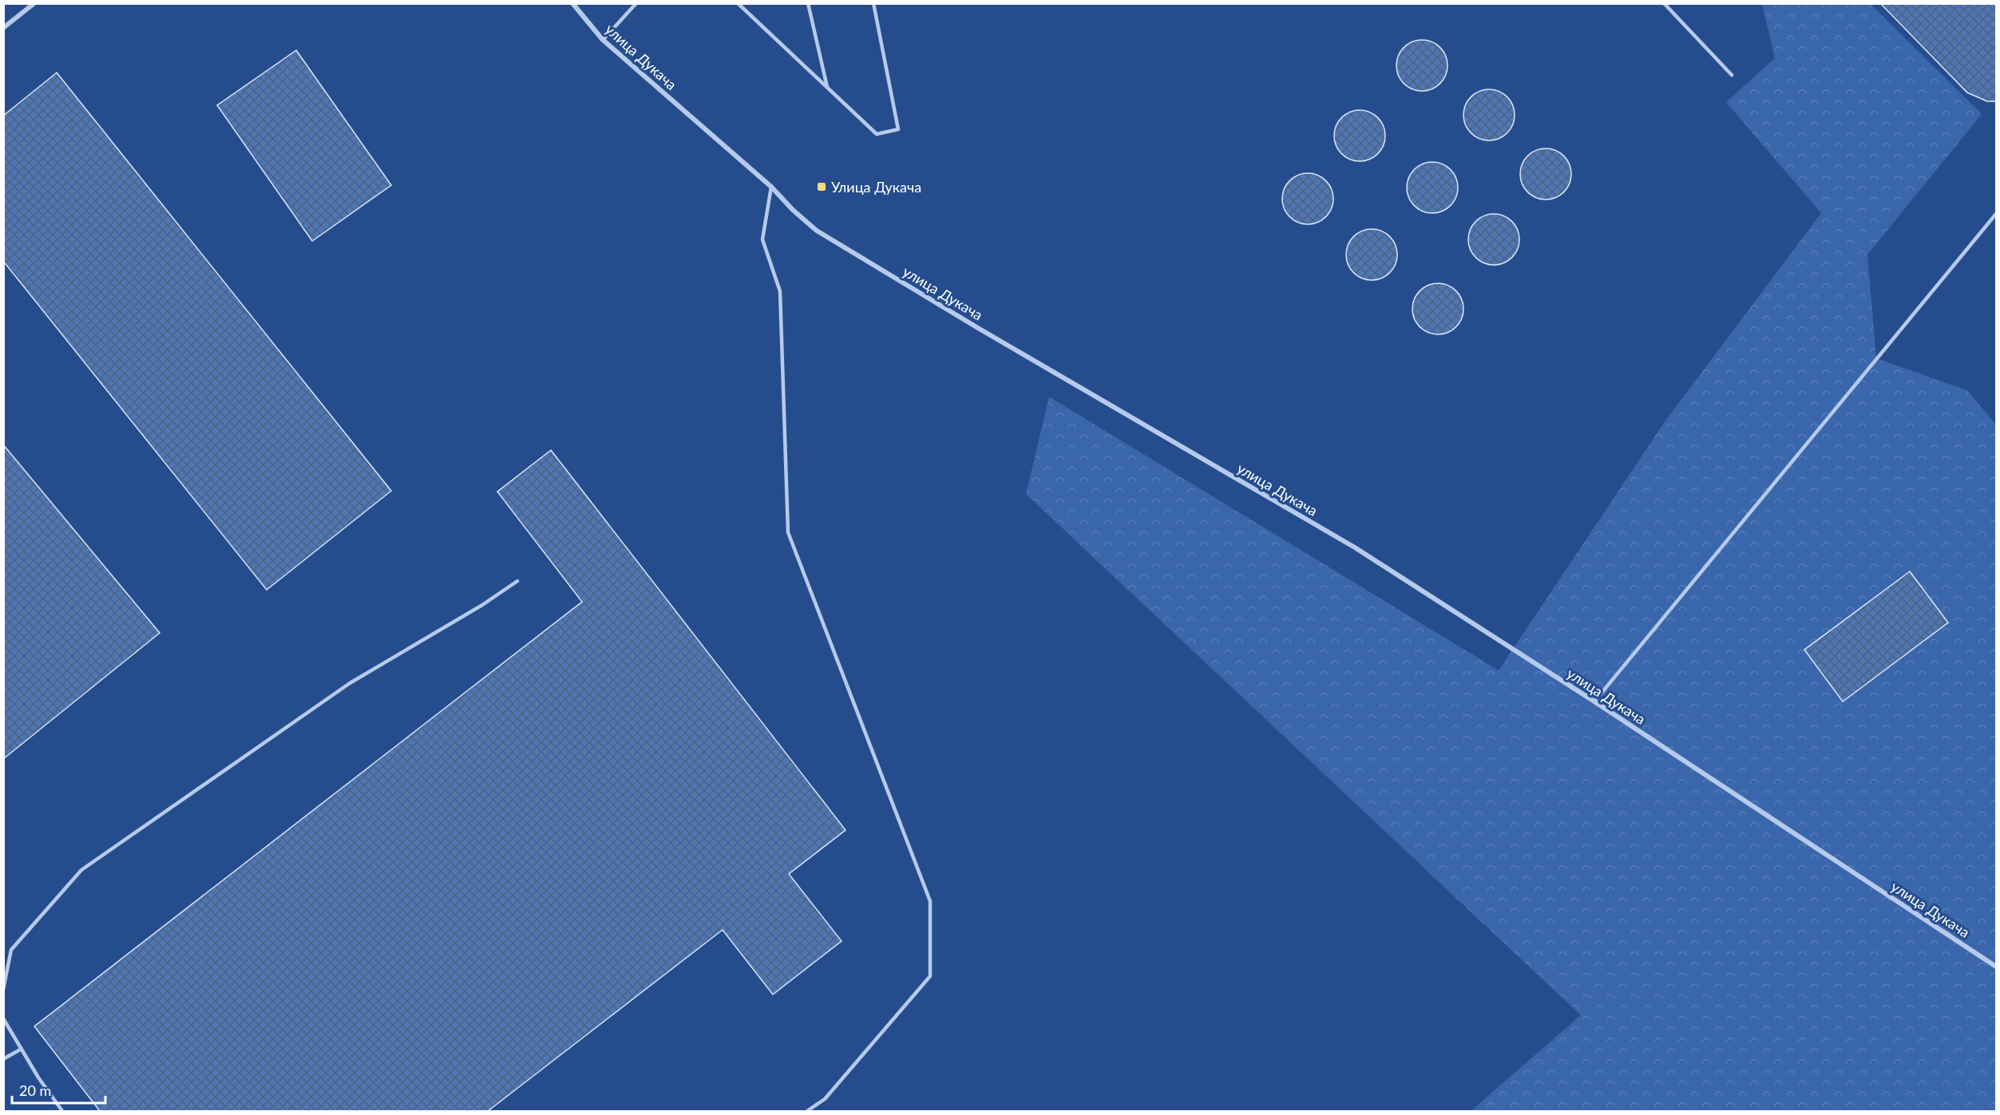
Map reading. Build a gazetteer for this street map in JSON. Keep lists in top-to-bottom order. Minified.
{"streets":{"street":["улица Дукача"]},"places":{"transit":["Улица Дукача"]},"scale_bar":"20 m"}
